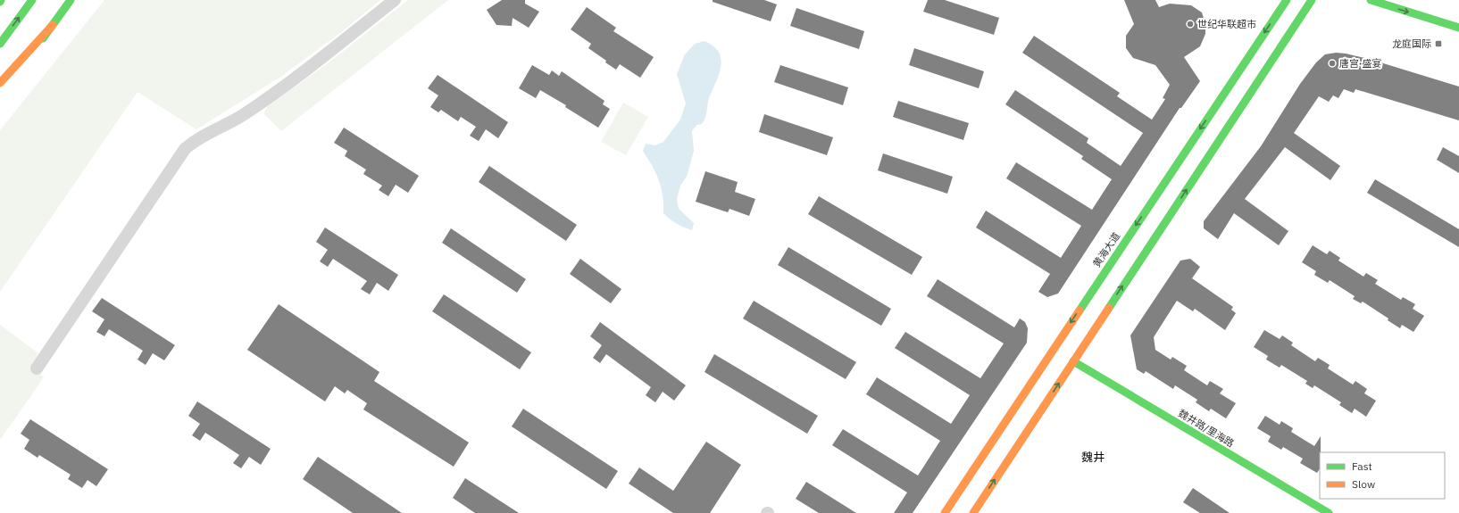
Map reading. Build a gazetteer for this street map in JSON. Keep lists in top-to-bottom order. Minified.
{"streets":{"main road":["黄海大道","魏井路/里海路"]},"districts":["魏井"],"places":{"other":["世纪华联超市","唐宫·盛宴"],"transit":["龙庭国际"]},"legend":["Fast","Slow"]}
